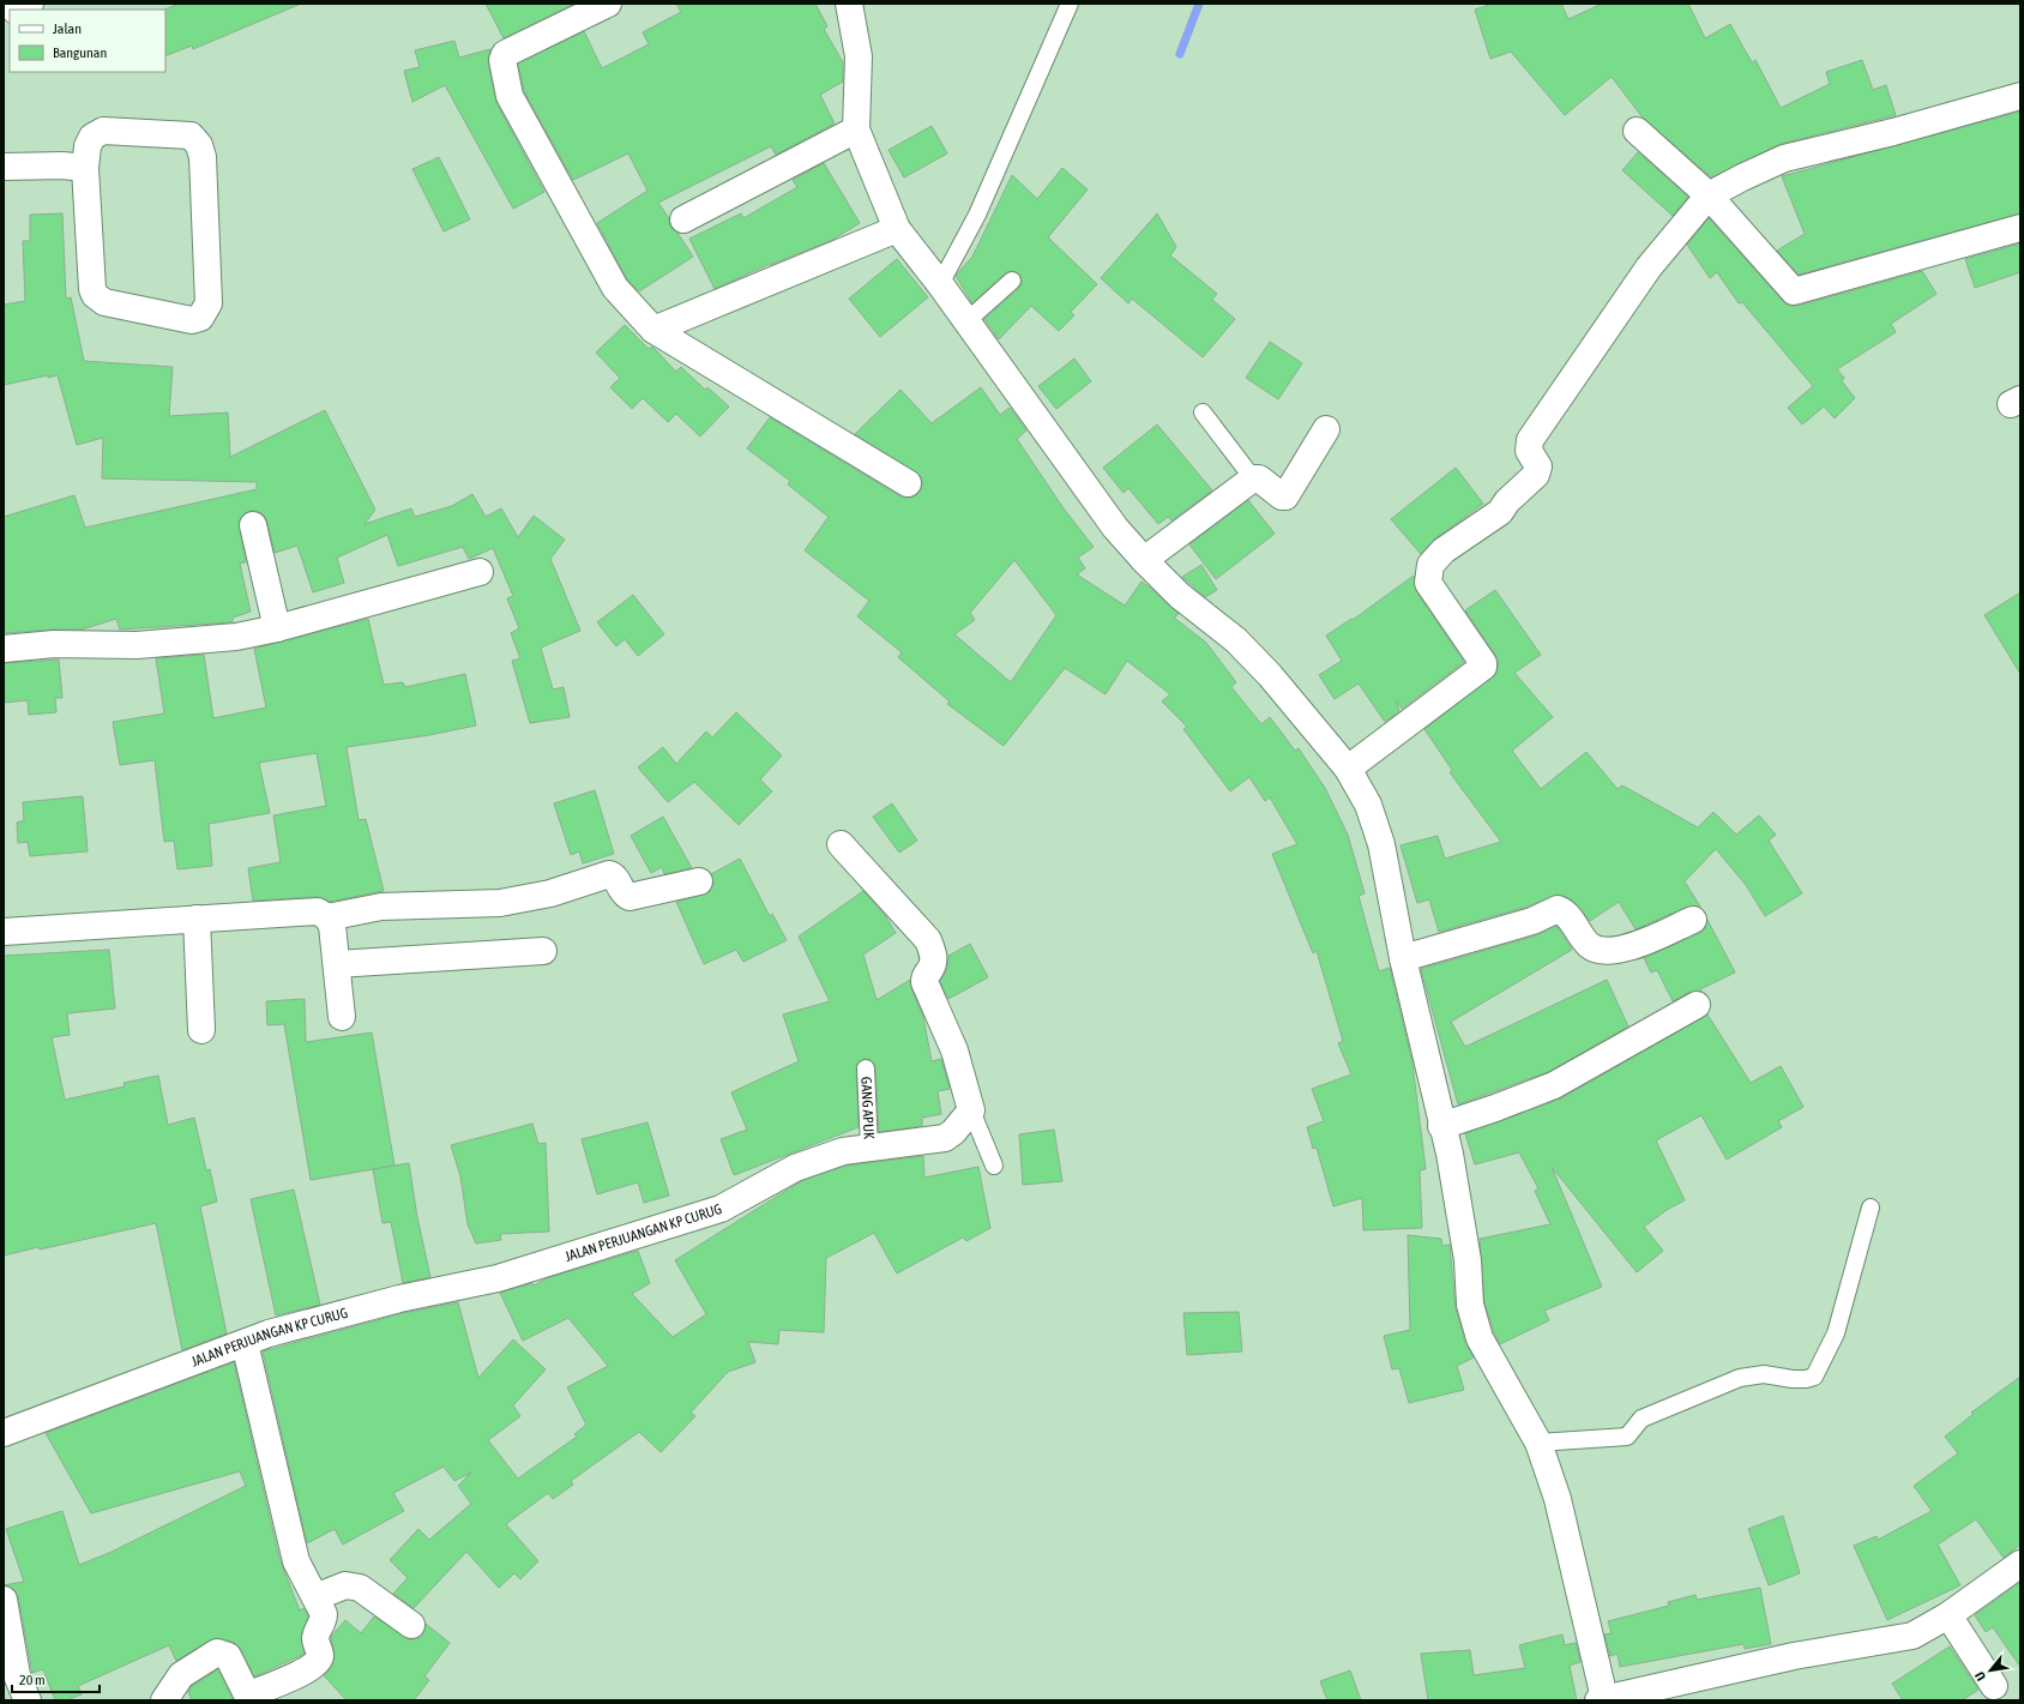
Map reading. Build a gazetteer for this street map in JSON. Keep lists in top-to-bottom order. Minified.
{"streets":{"street":["JALAN PERJUANGAN KP CURUG"],"lane":["GANG APUK"]},"crossings":[["GANG APUK","JALAN PERJUANGAN KP CURUG"]],"legend":["Jalan","Bangunan"],"scale_bar":"20 m","north":"bottom left"}
